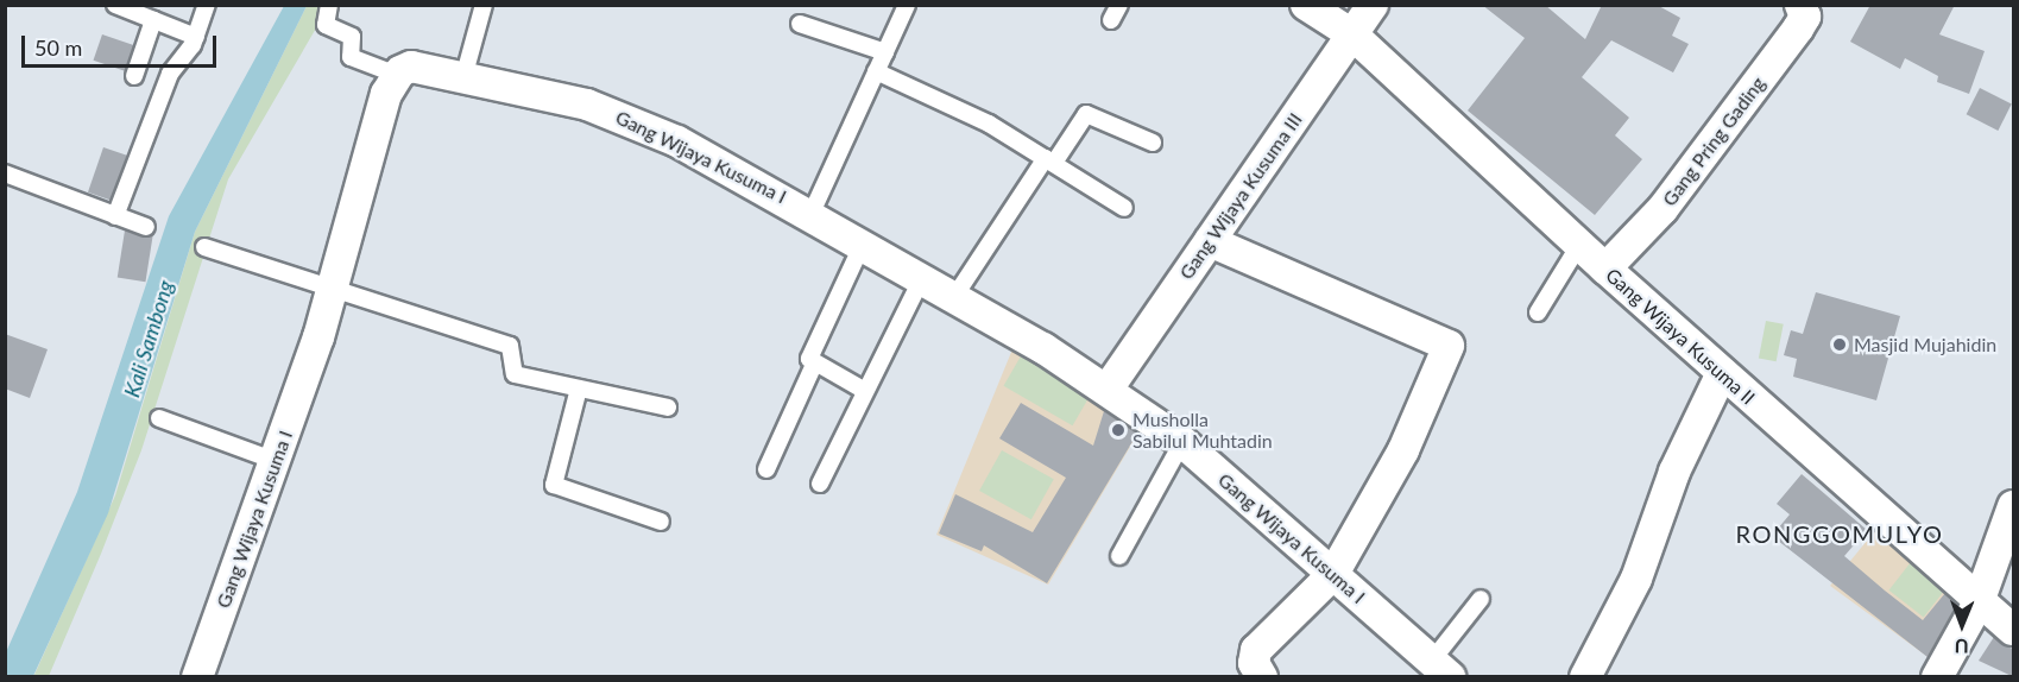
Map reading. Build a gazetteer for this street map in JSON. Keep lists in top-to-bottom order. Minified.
{"streets":{"street":["Gang Pring Gading","Gang Wijaya Kusuma I","Gang Wijaya Kusuma III","Gang Wijaya Kusuma II"]},"crossings":[["Gang Pring Gading","Gang Wijaya Kusuma II"],["Gang Wijaya Kusuma I","Gang Wijaya Kusuma III"],["Gang Wijaya Kusuma III","Gang Wijaya Kusuma II"]],"districts":["RONGGOMULYO"],"water":["Kali Sambong"],"places":["Masjid Mujahidin","Musholla Sabilul Muhtadin"],"scale_bar":"50 m","north":"bottom"}
